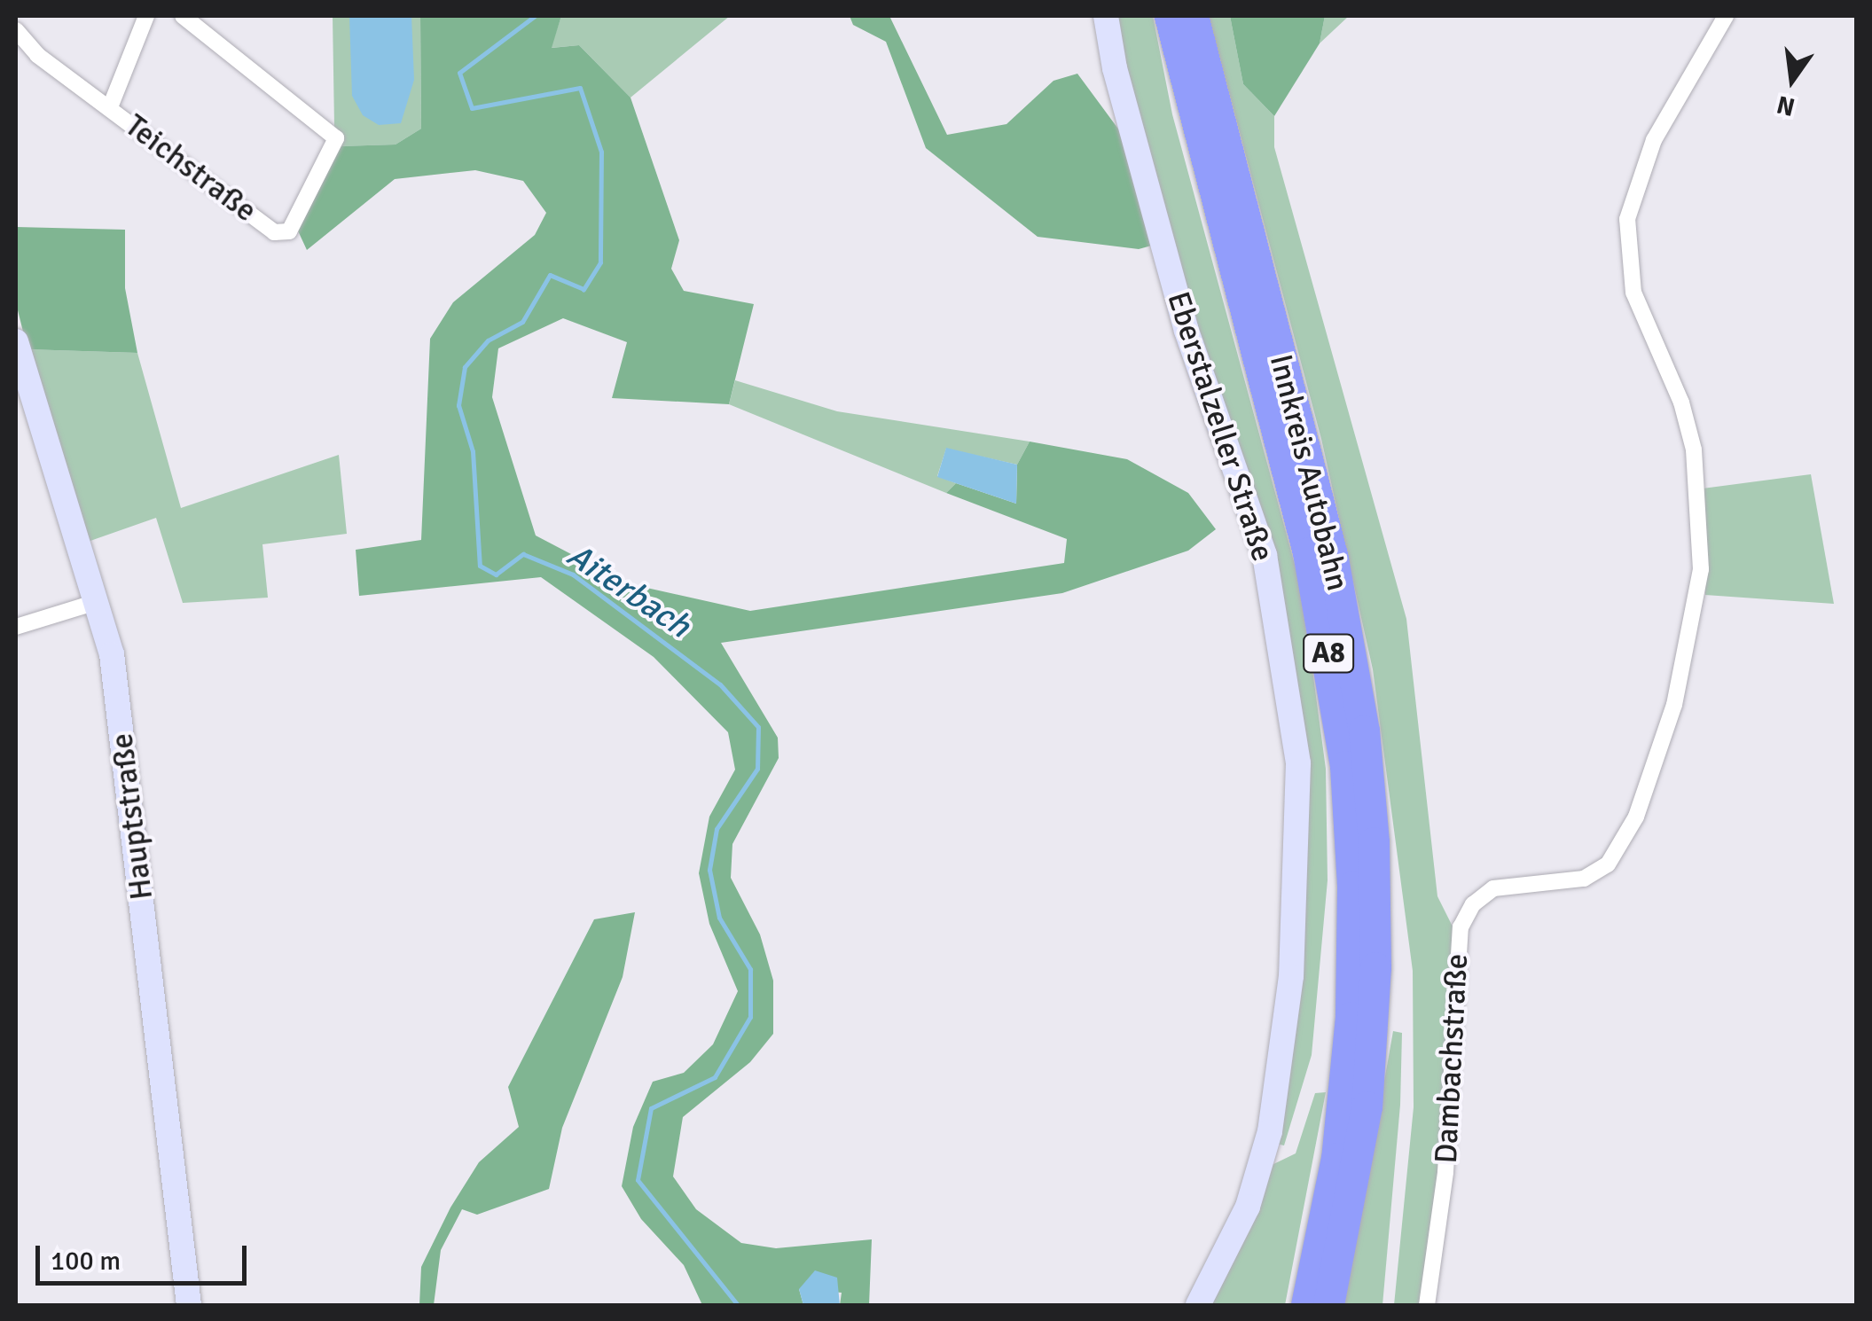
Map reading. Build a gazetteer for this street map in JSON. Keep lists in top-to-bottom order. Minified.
{"streets":{"highway":["Innkreis Autobahn","A8"],"street":["Teichstraße","Eberstalzeller Straße","Hauptstraße","Dambachstraße"]},"water":["Aiterbach"],"scale_bar":"100 m","north":"bottom"}
